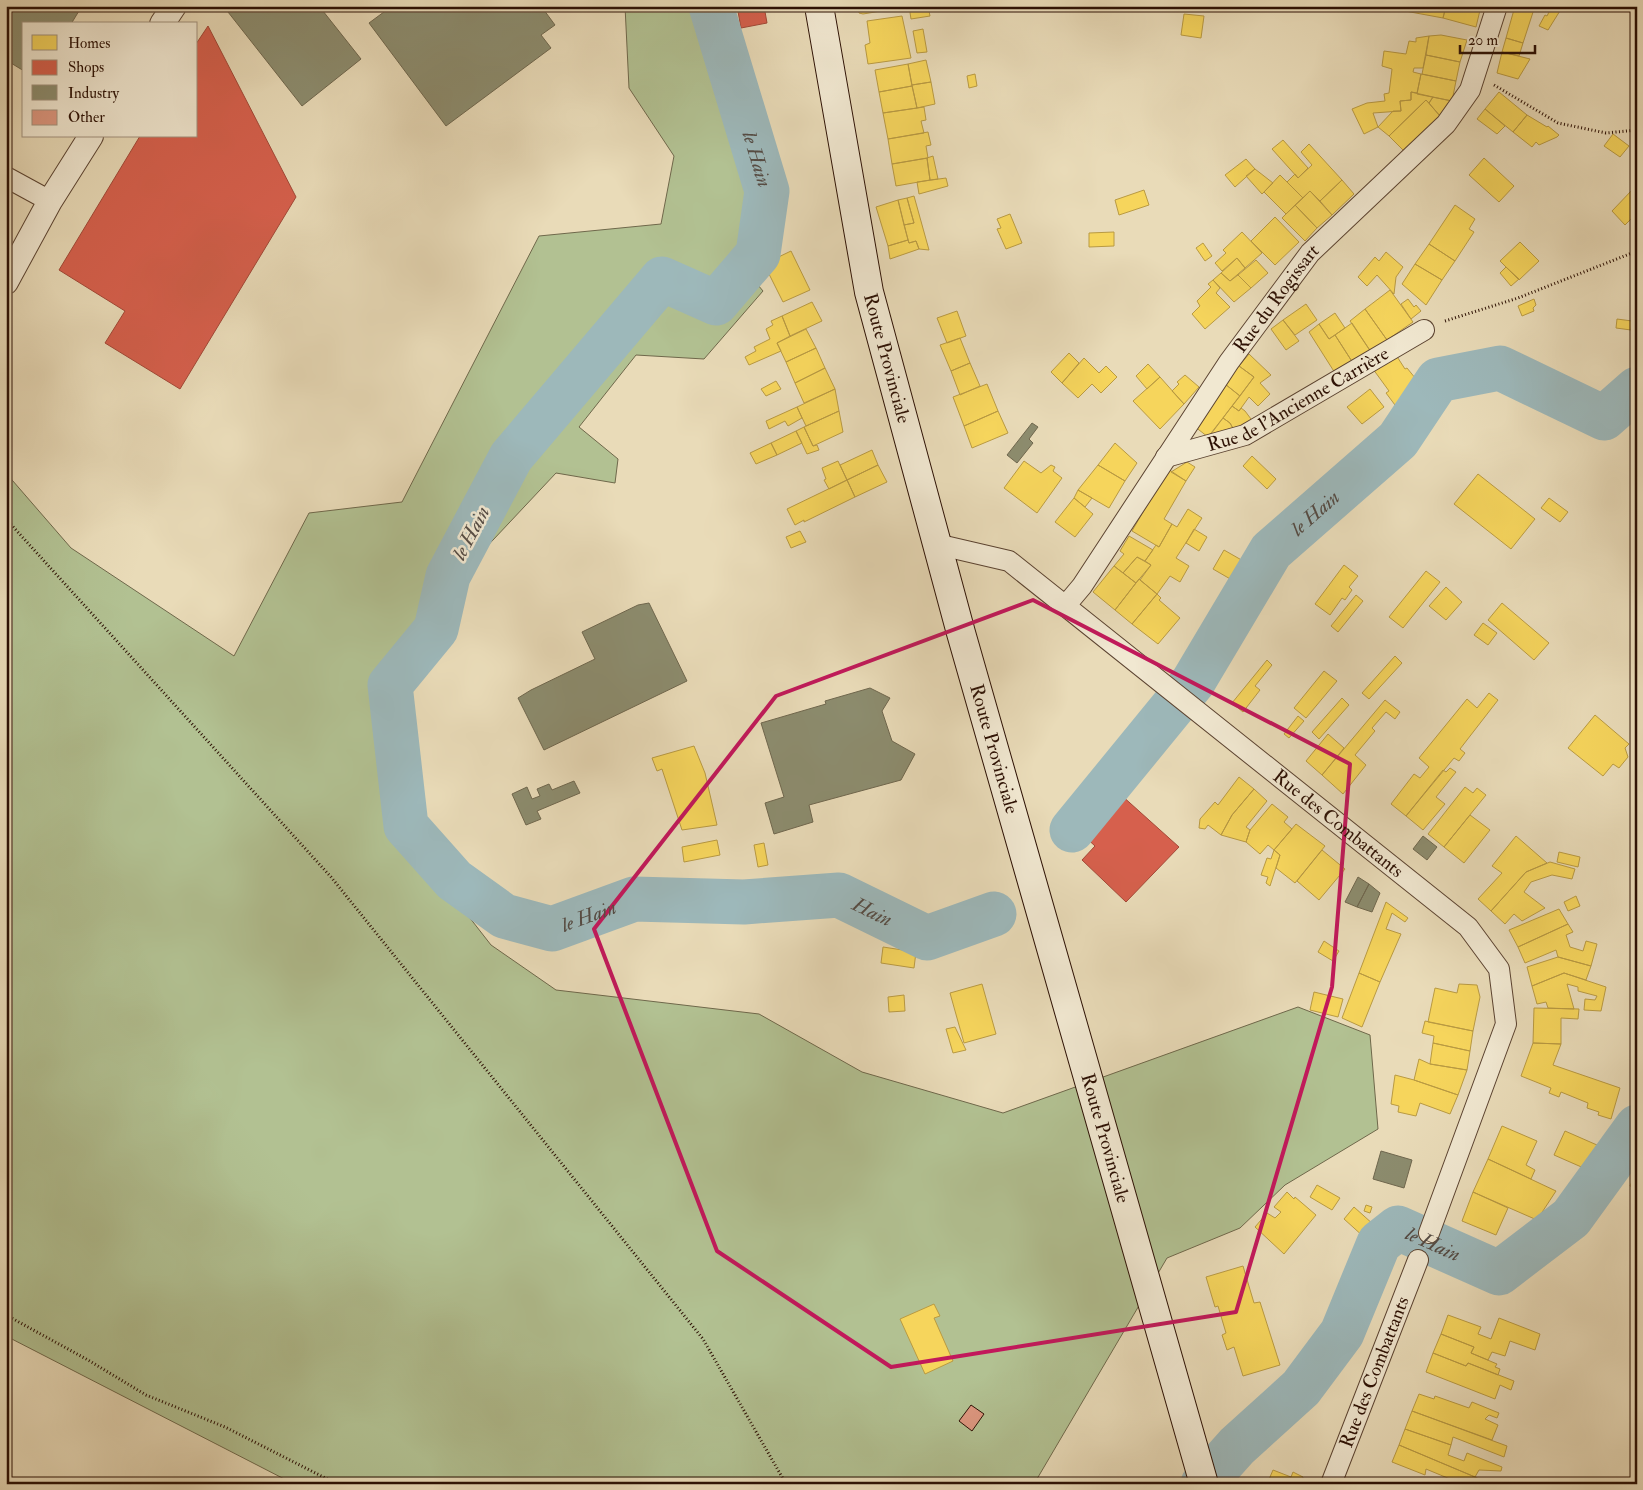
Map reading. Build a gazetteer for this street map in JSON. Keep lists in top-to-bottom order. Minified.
{"streets":{"main road":["Route Provinciale"],"street":["Rue du Rogissart","Rue de l'Ancienne Carrière","Rue des Combattants"]},"crossings":[["Rue du Rogissart","Rue de l'Ancienne Carrière"],["Rue du Rogissart","Rue des Combattants"],["Route Provinciale","Rue des Combattants"]],"water":["le Hain","Hain"],"legend":["Homes","Shops","Industry","Other"],"scale_bar":"20 m"}
